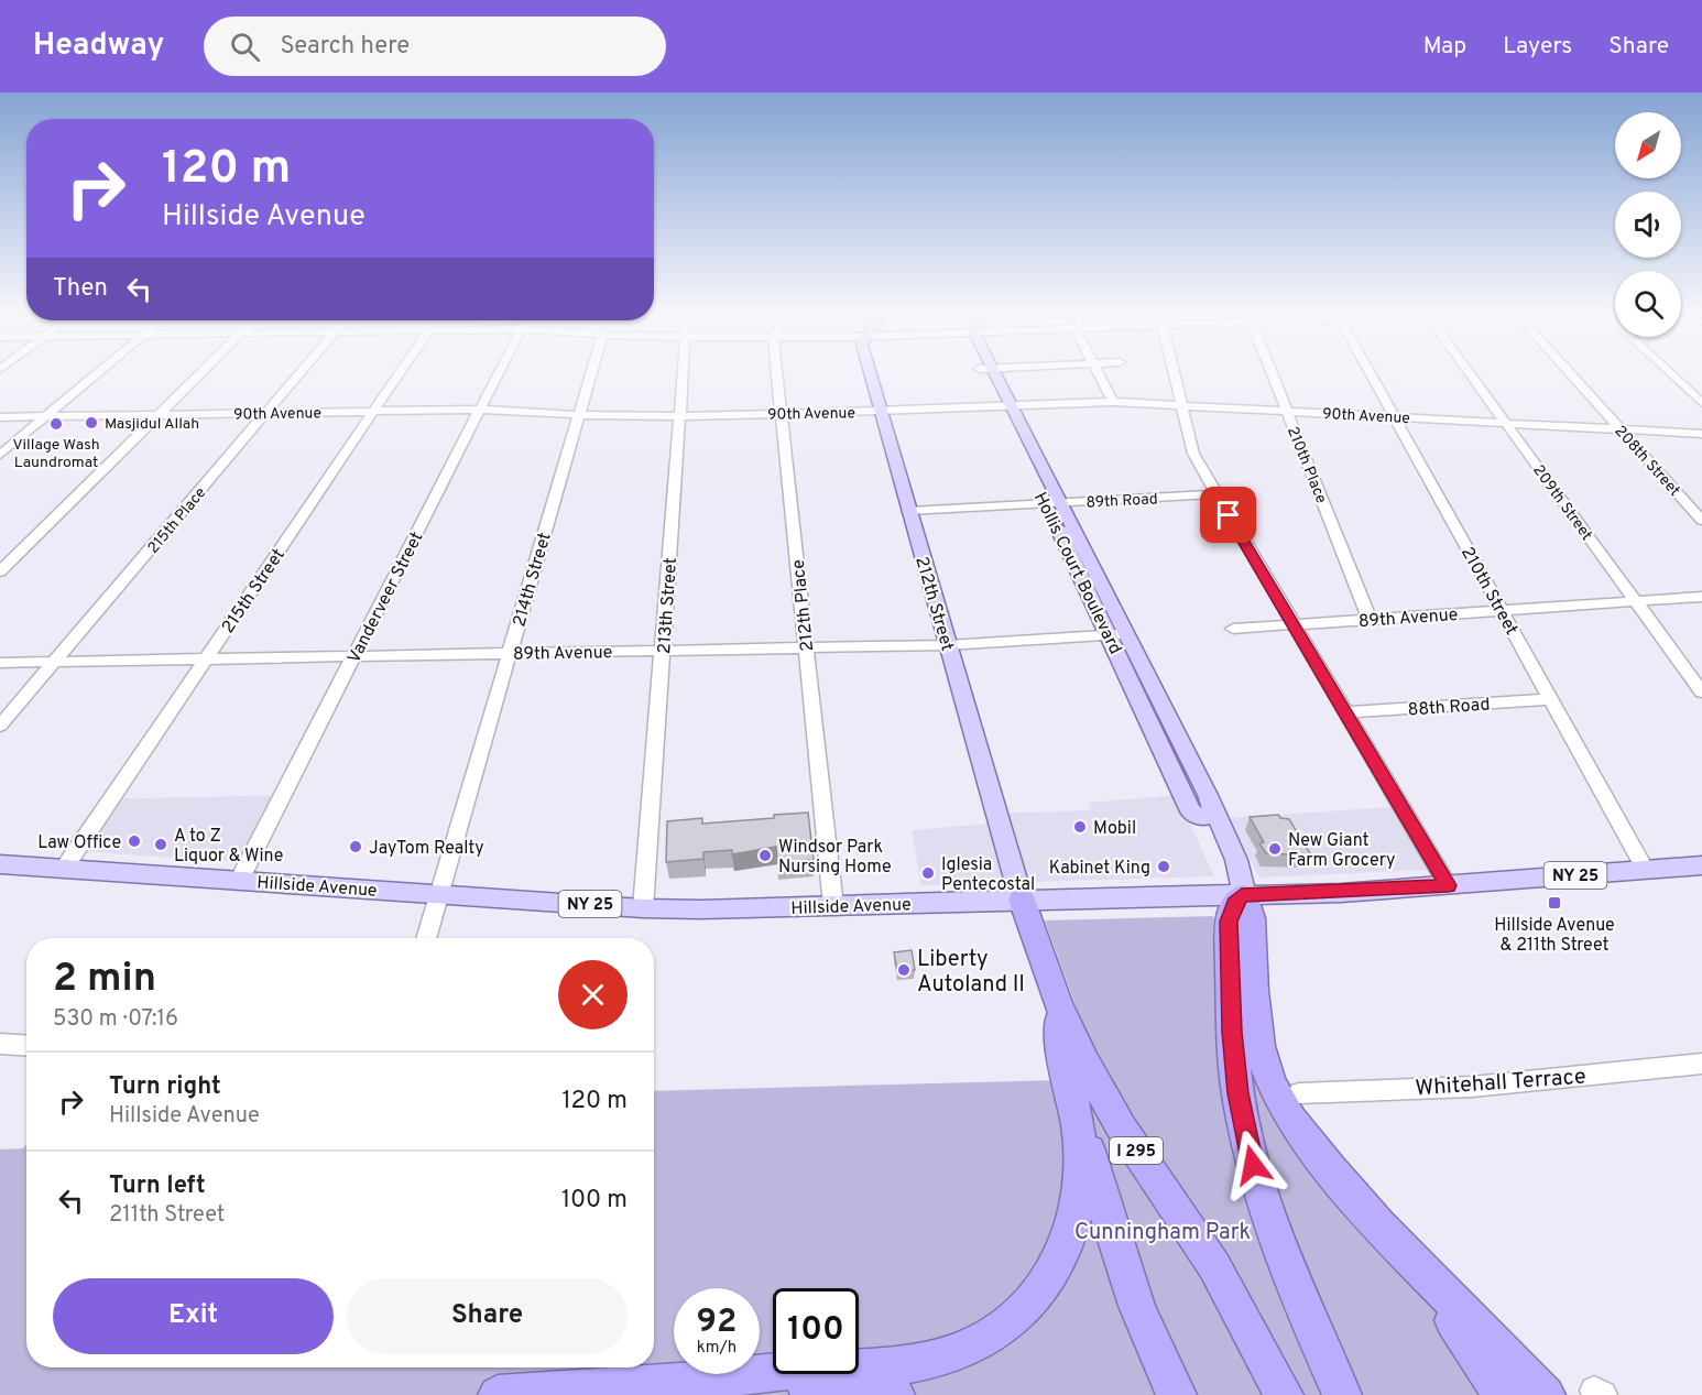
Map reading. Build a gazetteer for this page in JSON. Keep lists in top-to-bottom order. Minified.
{"streets":{"highway":["I 295"],"main road":["Hollis Court Boulevard","212th Street","NY 25","Hillside Avenue"],"street":["90th Avenue","208th Street","210th Place","89th Road","209th Street","215th Place","214th Street","215th Street","210th Street","Vanderveer Street","213th Street","212th Place","89th Avenue","88th Road","Whitehall Terrace"]},"crossings":[["90th Avenue","208th Street"],["90th Avenue","210th Place"],["90th Avenue","209th Street"],["90th Avenue","215th Place"],["90th Avenue","Hollis Court Boulevard"],["90th Avenue","214th Street"],["90th Avenue","215th Street"],["90th Avenue","210th Street"],["90th Avenue","Vanderveer Street"],["90th Avenue","212th Street"],["90th Avenue","213th Street"],["90th Avenue","212th Place"],["210th Place","89th Avenue"],["89th Road","Hollis Court Boulevard"],["89th Road","212th Street"],["209th Street","89th Avenue"],["215th Place","89th Avenue"],["Hollis Court Boulevard","89th Avenue"],["Hollis Court Boulevard","Hillside Avenue"],["214th Street","89th Avenue"],["214th Street","Hillside Avenue"],["215th Street","89th Avenue"],["215th Street","Hillside Avenue"],["210th Street","89th Avenue"],["210th Street","88th Road"],["210th Street","Hillside Avenue"],["Vanderveer Street","89th Avenue"],["Vanderveer Street","Hillside Avenue"],["212th Street","89th Avenue"],["212th Street","Hillside Avenue"],["212th Street","I 295"],["213th Street","89th Avenue"],["213th Street","Hillside Avenue"],["212th Place","89th Avenue"],["212th Place","Hillside Avenue"],["Hillside Avenue","I 295"]],"parks":["Cunningham Park"],"places":{"other":["Masjidul Allah","Village Wash Laundromat","Mobil","Law Office","A to Z Liquor & Wine","JayTom Realty","New Giant Farm Grocery","Windsor Park Nursing Home","Kabinet King","Iglesia Pentecostal","Liberty Autoland II"],"transit":["Hillside Avenue & 211th Street"]},"north":"bottom left","page":{"header":"Headway","search":"Search here","nav":["Map","Layers","Share"],"turn":["120 m","Hillside Avenue"],"then":"Then","heading":["2 min","530 m · 07:16"],"list":[{"name":"Turn right","note":"Hillside Avenue","value":"120 m"},{"name":"Turn left","note":"211th Street","value":"100 m"}],"buttons":["Exit","Share"],"speed":"92 km/h","limit":"100"}}
